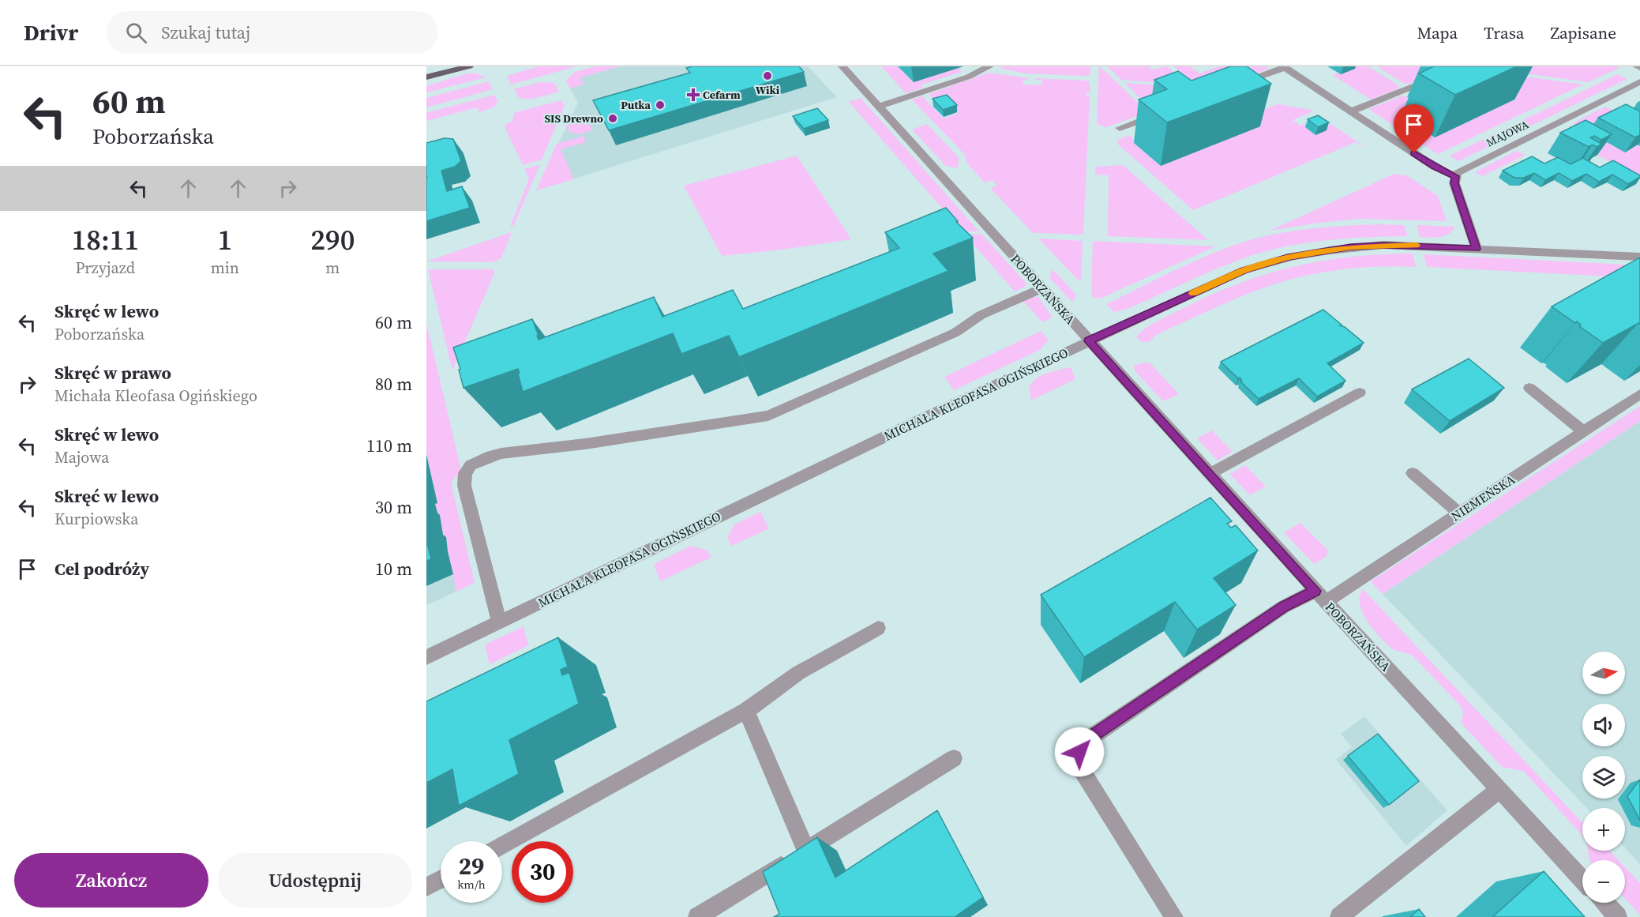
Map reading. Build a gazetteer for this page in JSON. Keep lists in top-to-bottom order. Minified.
{"streets":{"street":["MAJOWA","POBORZAŃSKA","MICHAŁA KLEOFASA OGIŃSKIEGO","NIEMEŃSKA"]},"crossings":[["POBORZAŃSKA","MICHAŁA KLEOFASA OGIŃSKIEGO"],["POBORZAŃSKA","NIEMEŃSKA"]],"places":{"other":["Wiki","Putka","SIS Drewno"],"health":["Cefarm"]},"north":"right","page":{"header":"Drivr","search":"Szukaj tutaj","nav":["Mapa","Trasa","Zapisane"],"turn":["60 m","Poborzańska"],"eta":["18:11","Przyjazd","1","min","290","m"],"list":[{"name":"Skręć w lewo","note":"Poborzańska","value":"60 m"},{"name":"Skręć w prawo","note":"Michała Kleofasa Ogińskiego","value":"80 m"},{"name":"Skręć w lewo","note":"Majowa","value":"110 m"},{"name":"Skręć w lewo","note":"Kurpiowska","value":"30 m"},{"name":"Cel podróży","value":"10 m"}],"map_buttons":["+","−"],"speed":"29 km/h","limit":"30","buttons":["Zakończ","Udostępnij"]}}
